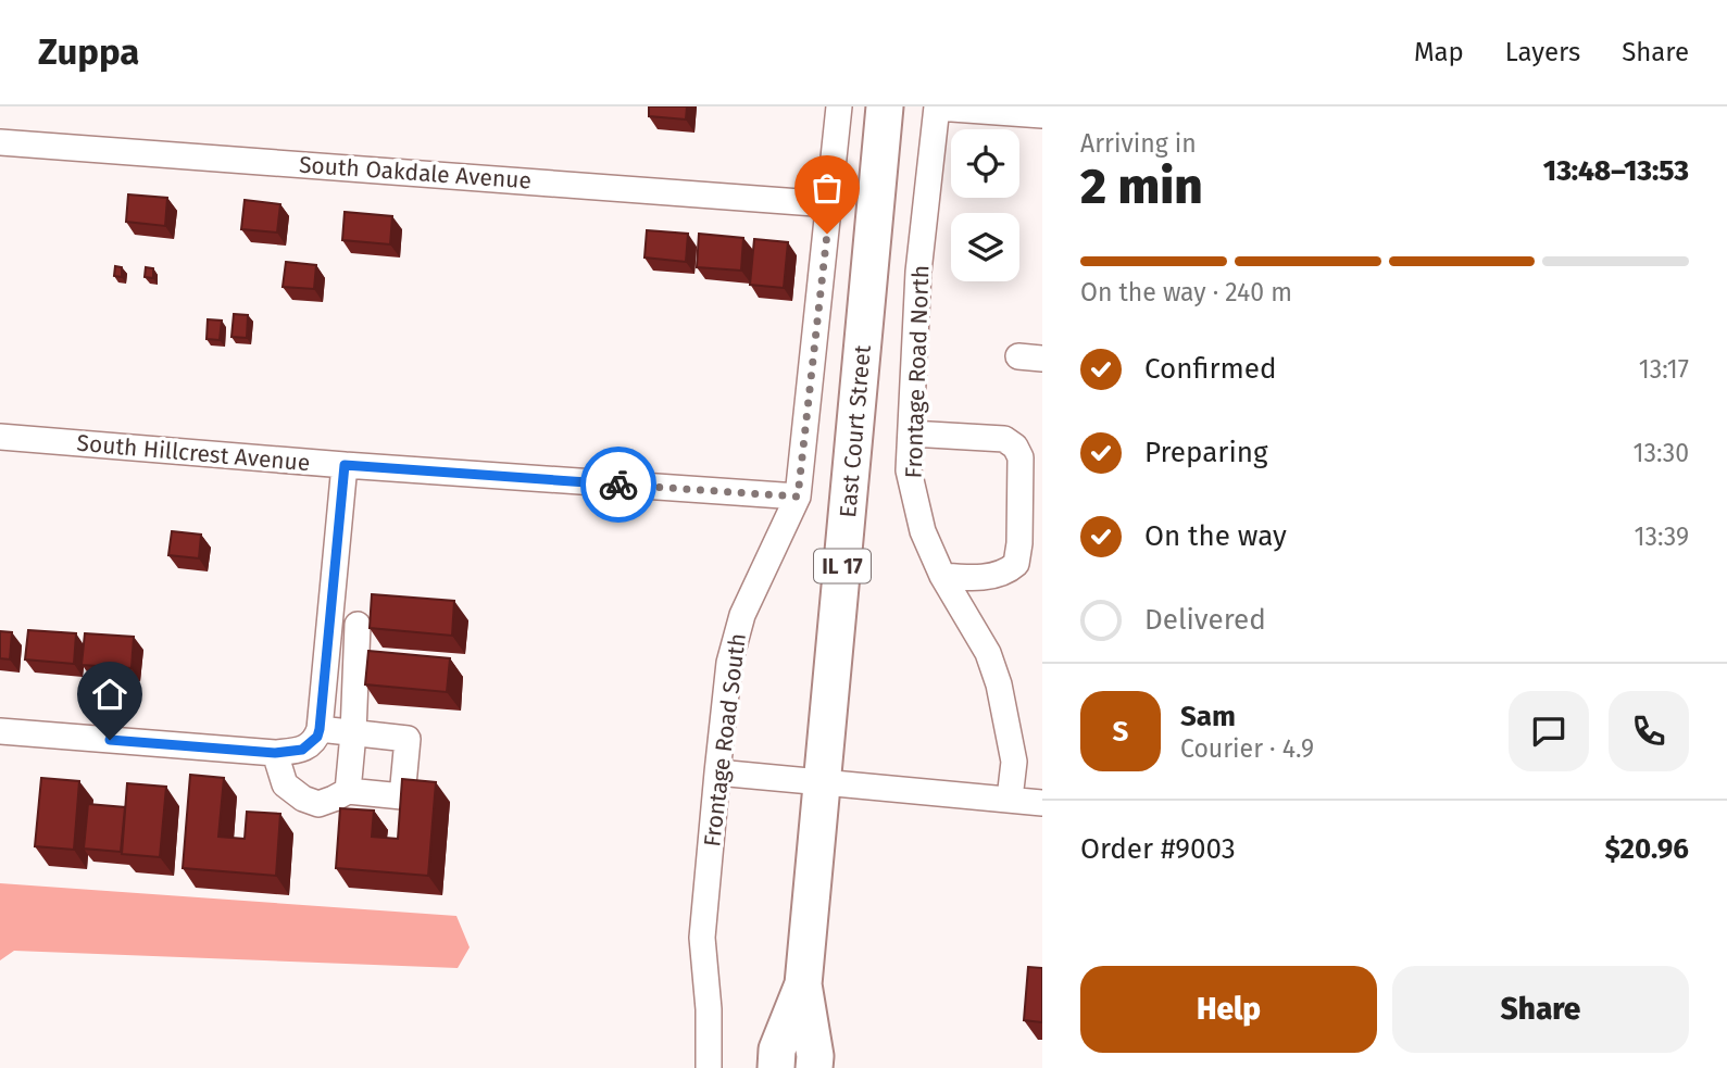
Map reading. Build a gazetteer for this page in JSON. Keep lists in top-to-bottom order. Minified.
{"streets":{"highway":["East Court Street","IL 17"],"street":["South Oakdale Avenue","Frontage Road North","South Hillcrest Avenue","Frontage Road South"]},"crossings":[["South Oakdale Avenue","Frontage Road South"],["East Court Street","IL 17"],["South Hillcrest Avenue","Frontage Road South"]],"page":{"header":"Zuppa","nav":["Map","Layers","Share"],"heading":["2 min","Arriving in","13:48–13:53"],"panel":["Sam","Courier · 4.9","Order #9003","$20.96"],"bar":"On the way · 240 m","list":[["Confirmed","13:17"],["Preparing","13:30"],["On the way","13:39"],"Delivered"],"round":"S","buttons":["Help","Share"]}}
